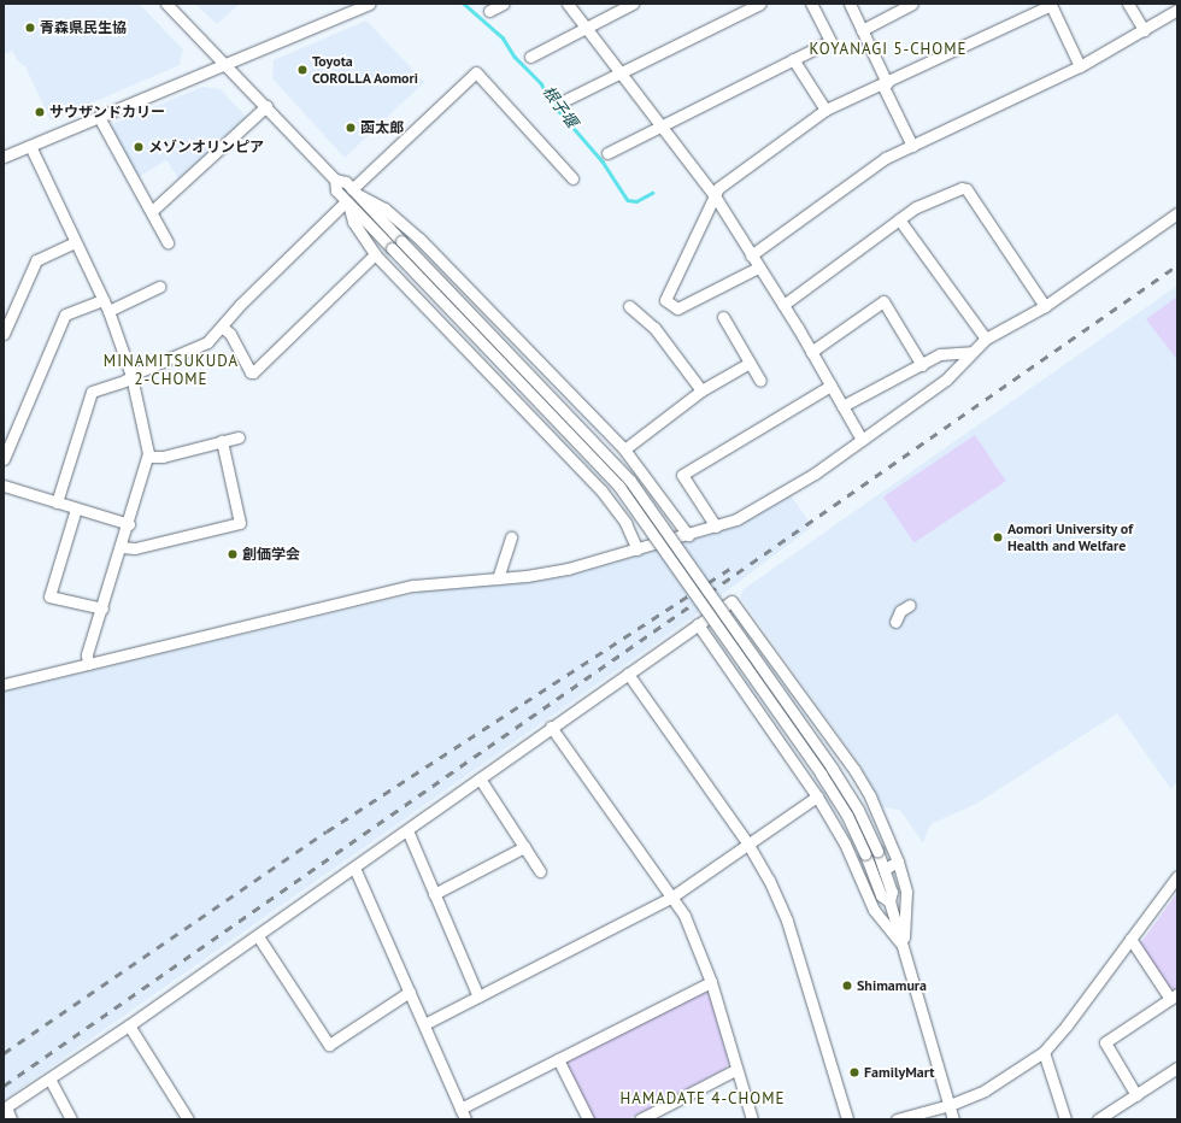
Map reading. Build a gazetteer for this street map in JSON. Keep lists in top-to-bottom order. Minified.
{"districts":["KOYANAGI 5-CHOME","MINAMITSUKUDA 2-CHOME","HAMADATE 4-CHOME"],"water":["根子堰"],"places":["青森県民生協","Toyota COROLLA Aomori","サウザンドカリー","函太郎","メゾンオリンピア","Aomori University of Health and Welfare","創価学会","Shimamura","FamilyMart"]}
